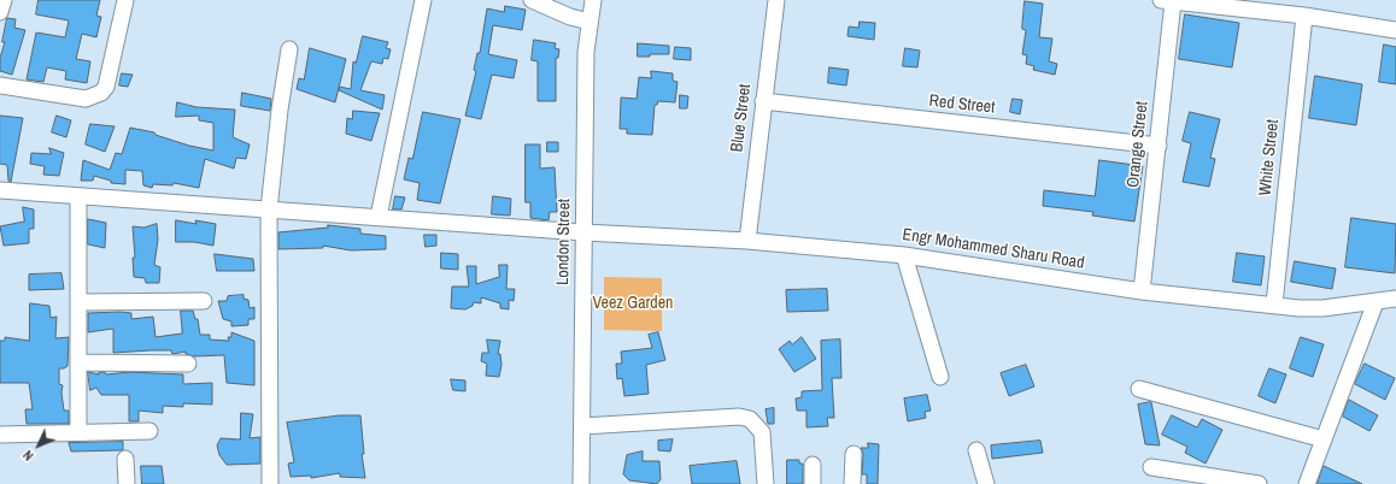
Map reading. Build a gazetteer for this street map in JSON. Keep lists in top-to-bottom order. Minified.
{"streets":{"street":["Red Street","Blue Street","Orange Street","White Street","London Street","Engr Mohammed Sharu Road"]},"crossings":[["Red Street","Blue Street"],["Red Street","Orange Street"],["Blue Street","Engr Mohammed Sharu Road"],["Orange Street","Engr Mohammed Sharu Road"],["White Street","Engr Mohammed Sharu Road"],["London Street","Engr Mohammed Sharu Road"]],"parks":["Veez Garden"],"north":"bottom left"}
